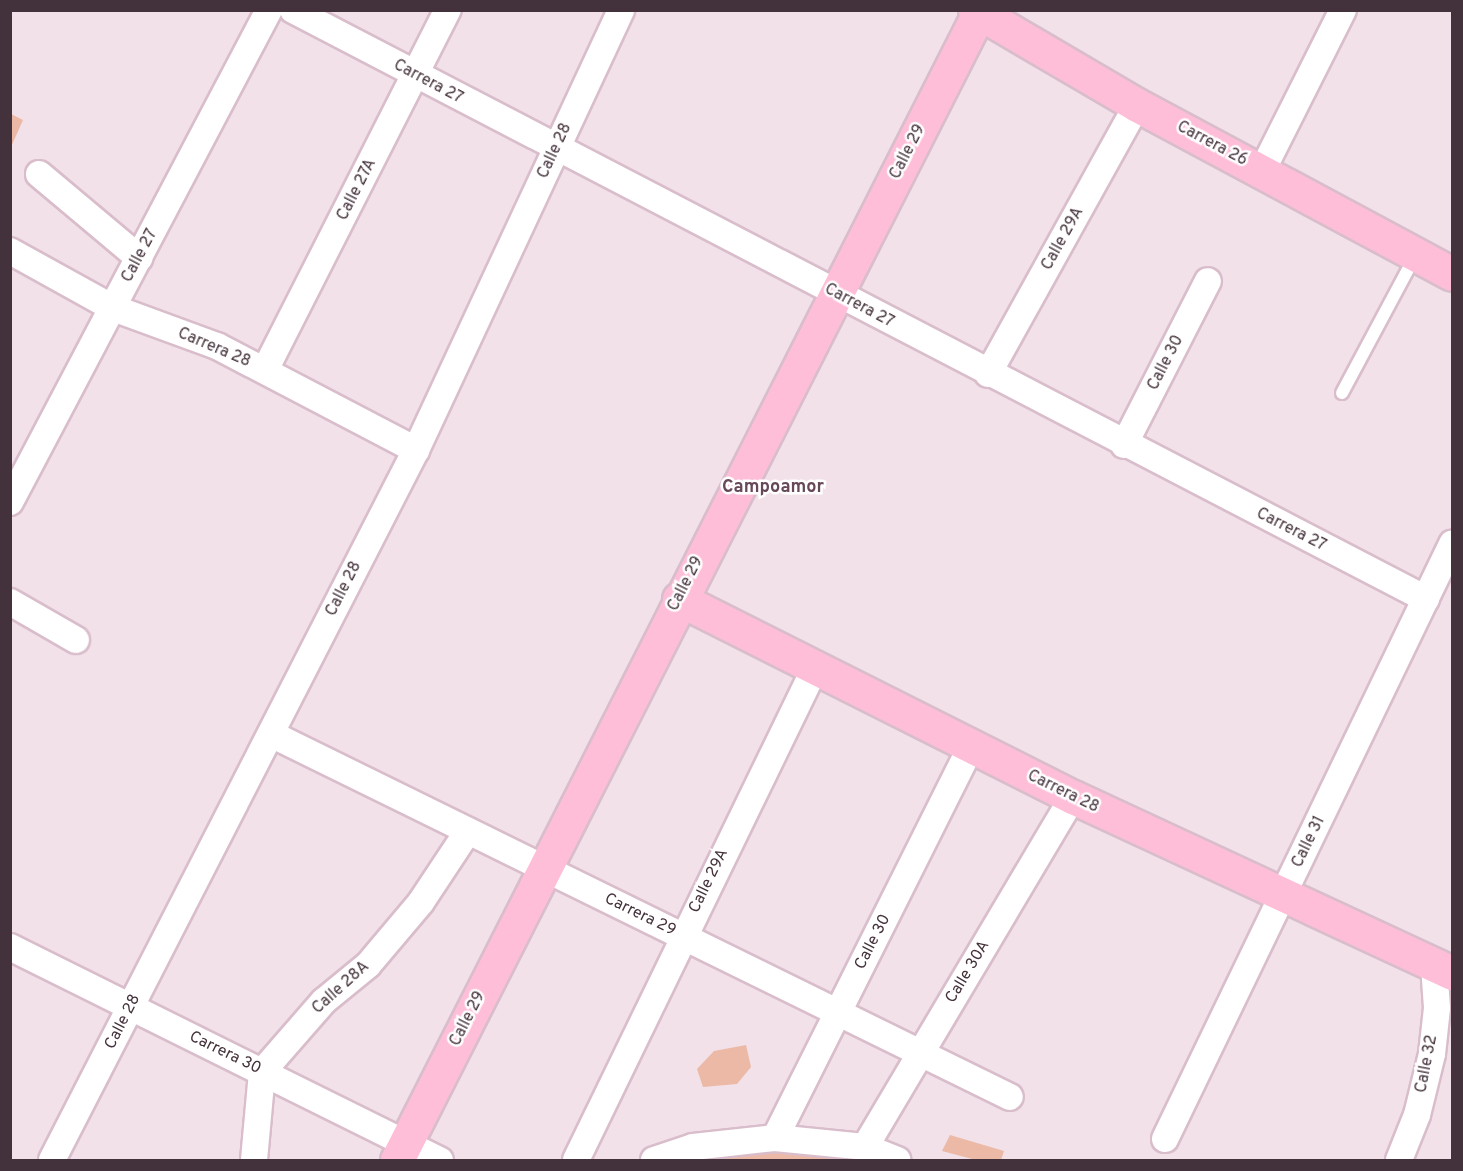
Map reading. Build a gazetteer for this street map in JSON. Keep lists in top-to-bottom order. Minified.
{"streets":{"street":["Carrera 27","Carrera 26","Calle 28","Calle 29","Calle 27A","Calle 29A","Calle 27","Carrera 28","Calle 30","Calle 31","Carrera 29","Calle 30A","Calle 28A","Carrera 30","Calle 32"]},"crossings":[["Carrera 27","Calle 28"],["Carrera 27","Calle 29"],["Carrera 27","Calle 27A"],["Carrera 27","Calle 29A"],["Carrera 27","Calle 30"],["Carrera 27","Calle 31"],["Carrera 26","Calle 29"],["Carrera 26","Calle 29A"],["Calle 28","Carrera 28"],["Calle 28","Carrera 29"],["Calle 28","Carrera 30"],["Calle 29","Carrera 28"],["Calle 29","Carrera 29"],["Calle 29","Carrera 30"],["Calle 27A","Carrera 28"],["Calle 29A","Carrera 28"],["Calle 29A","Carrera 29"],["Calle 27","Carrera 28"],["Carrera 28","Calle 30"],["Carrera 28","Calle 31"],["Carrera 28","Calle 30A"],["Carrera 28","Calle 32"],["Calle 30","Carrera 29"],["Carrera 29","Calle 30A"],["Carrera 29","Calle 28A"],["Calle 28A","Carrera 30"]],"districts":["Campoamor"]}
